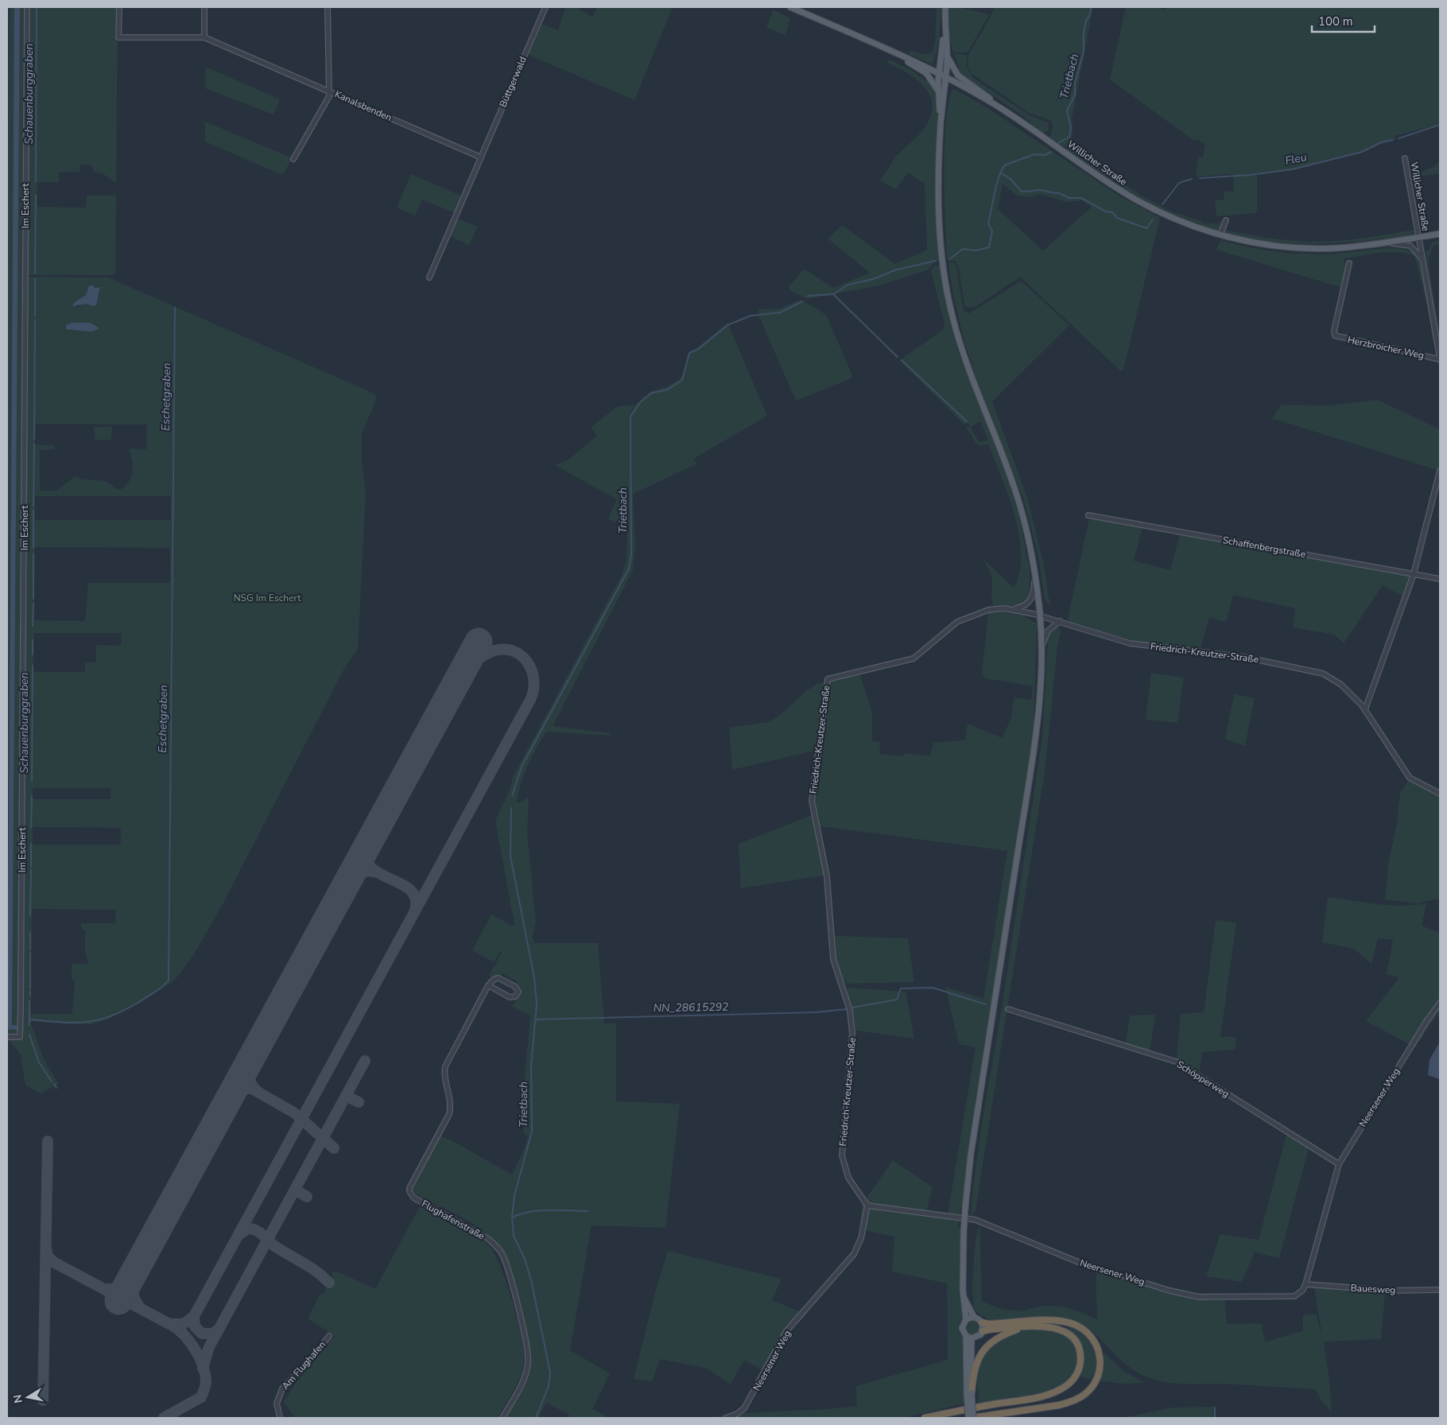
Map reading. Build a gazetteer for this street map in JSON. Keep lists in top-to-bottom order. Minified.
{"streets":{"main road":["Willicher Straße"],"street":["Büttgerwald","Kanalsbenden","Im Eschert","Herzbroicher Weg","Schaffenbergstraße","Friedrich-Kreutzer-Straße","Schöpperweg","Neersener Weg","Flughafenstraße","Bauesweg","Am Flughafen"]},"crossings":[["Büttgerwald","Kanalsbenden"],["Willicher Straße","Herzbroicher Weg"],["Friedrich-Kreutzer-Straße","Neersener Weg"],["Schöpperweg","Neersener Weg"],["Neersener Weg","Bauesweg"]],"water":["Trietbach","Schauenburggraben","Fleu","Eschetgraben","NN_28615292"],"parks":["NSG Im Eschert"],"scale_bar":"100 m","north":"left"}
